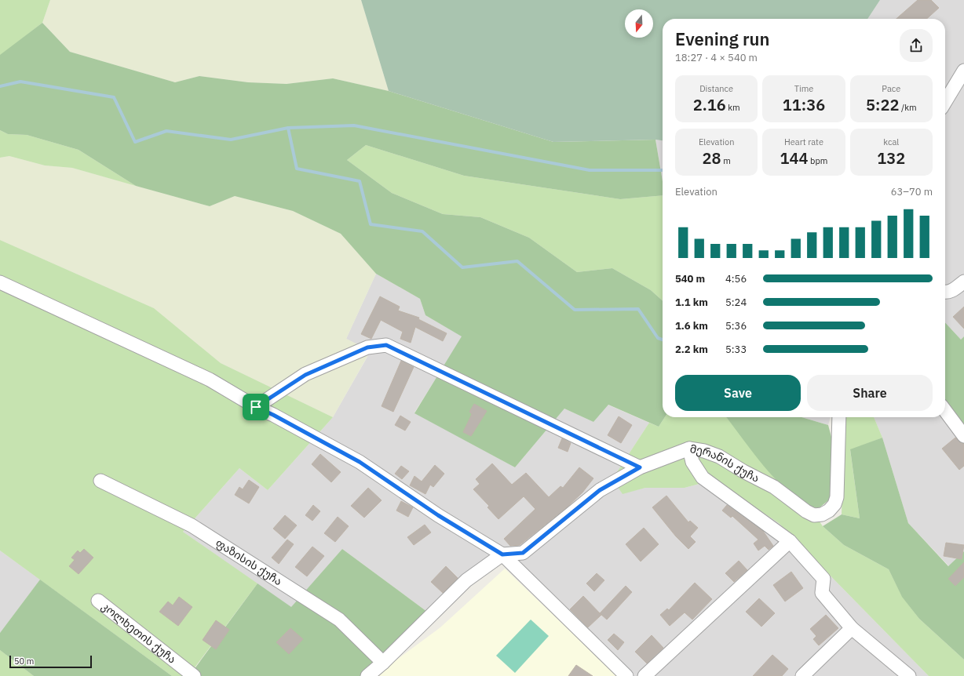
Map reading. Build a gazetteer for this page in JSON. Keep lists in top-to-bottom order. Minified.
{"streets":{"street":["მერანის ქუჩა","ფაზისის ქუჩა","კოლხეთის ქუჩა"]},"scale_bar":"50 m","north":"bottom","page":{"heading":["Evening run","18:27 · 4 × 540 m"],"stats":[["Distance","2.16 km"],["Time","11:36"],["Pace","5:22 /km"],["Elevation","28 m"],["Heart rate","144 bpm"],["kcal","132"]],"chart":["Elevation","63–70 m"],"list":[{"name":"540 m","note":"4:56"},{"name":"1.1 km","note":"5:24"},{"name":"1.6 km","note":"5:36"},{"name":"2.2 km","note":"5:33"}],"buttons":["Save","Share"],"scale":"50 m"}}
